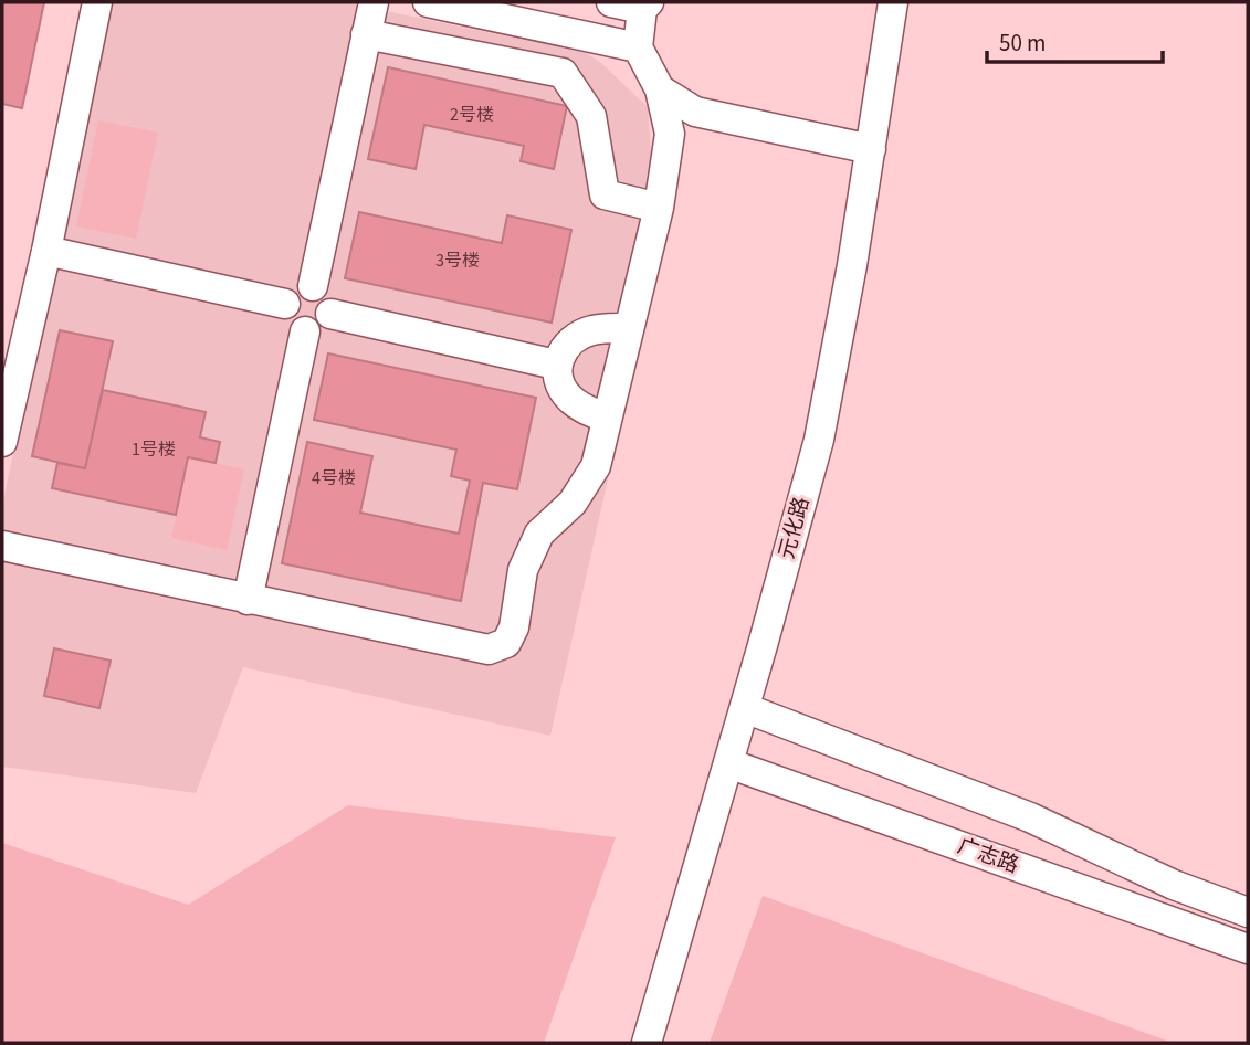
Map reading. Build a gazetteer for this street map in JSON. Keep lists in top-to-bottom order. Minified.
{"streets":{"street":["元化路","广志路"]},"crossings":[["元化路","广志路"]],"house_numbers":["2号楼","3号楼","1号楼","4号楼"],"scale_bar":"50 m"}
